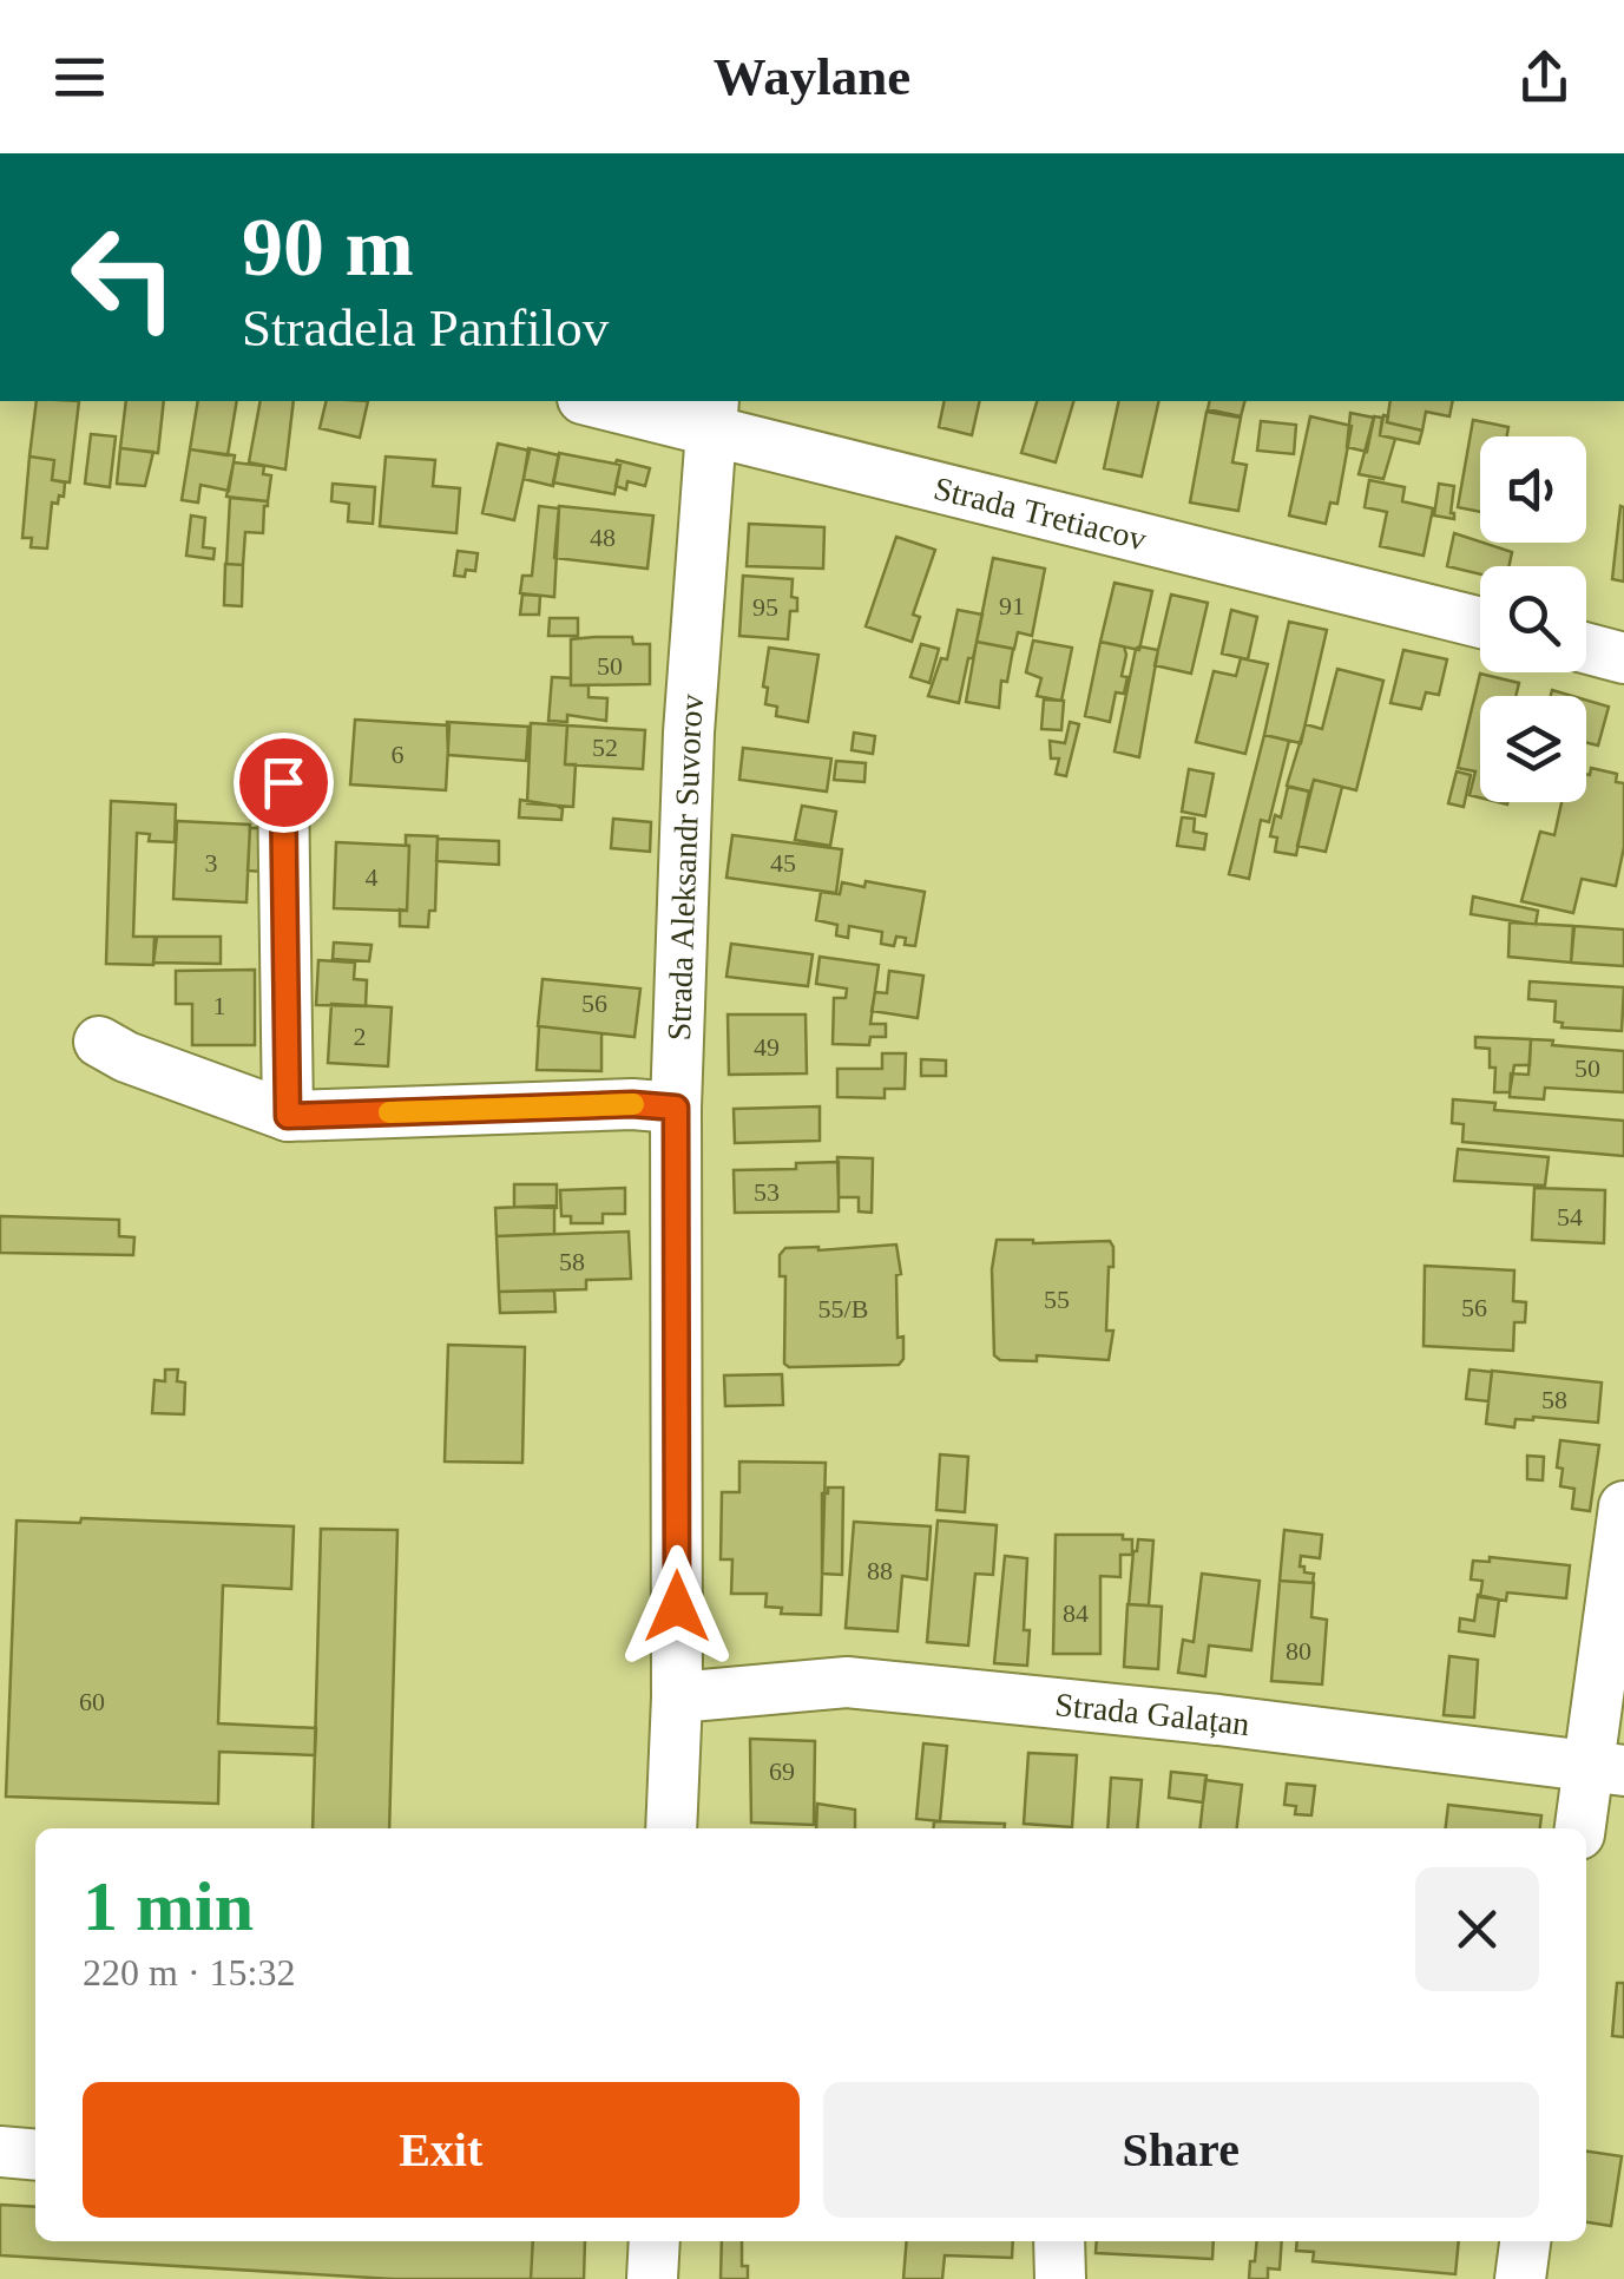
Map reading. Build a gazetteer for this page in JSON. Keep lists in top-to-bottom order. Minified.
{"streets":{"street":["Strada Tretiacov","Strada Aleksandr Suvorov","Strada Galațan"]},"crossings":[["Strada Tretiacov","Strada Aleksandr Suvorov"],["Strada Aleksandr Suvorov","Strada Galațan"]],"house_numbers":["48","91","95","50","52","6","3","45","4","56","1","2","49","50","53","54","58","55","56","55/B","58","88","84","80","60","69"],"page":{"header":"Waylane","turn":["90 m","Stradela Panfilov"],"heading":["1 min","220 m · 15:32"],"buttons":["Exit","Share"]}}
